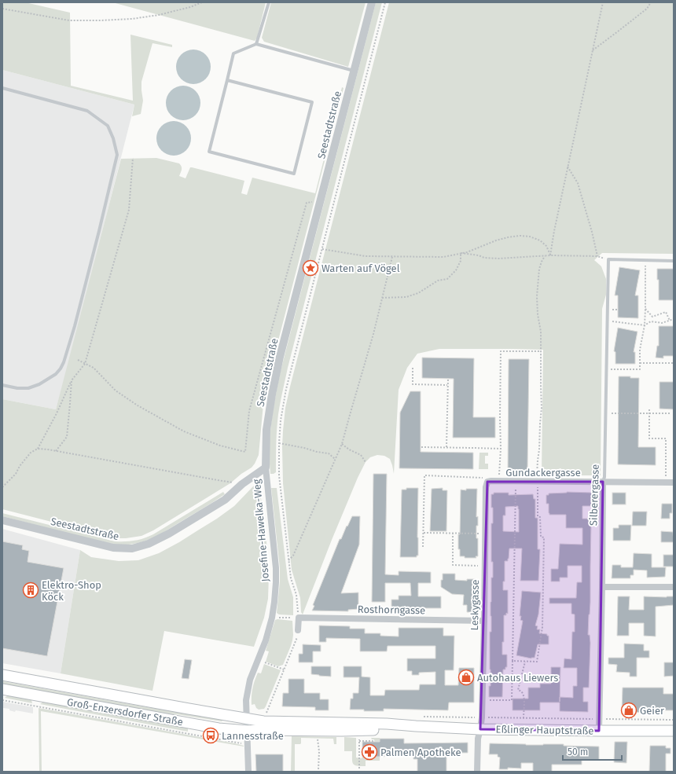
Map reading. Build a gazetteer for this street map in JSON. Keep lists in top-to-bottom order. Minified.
{"streets":{"main road":["Groß-Enzersdorfer Straße","Eßlinger Hauptstraße"],"street":["Seestadtstraße","Gundackergasse","Silberergasse","Josefine-Hawelka-Weg","Leskygasse","Rosthorngasse"]},"crossings":[["Seestadtstraße","Josefine-Hawelka-Weg"],["Gundackergasse","Silberergasse"],["Gundackergasse","Leskygasse"],["Silberergasse","Eßlinger Hauptstraße"],["Josefine-Hawelka-Weg","Groß-Enzersdorfer Straße"],["Josefine-Hawelka-Weg","Eßlinger Hauptstraße"],["Leskygasse","Rosthorngasse"],["Leskygasse","Eßlinger Hauptstraße"],["Groß-Enzersdorfer Straße","Eßlinger Hauptstraße"]],"places":{"place":["Warten auf Vögel"],"building":["Elektro-Shop Köck"],"shop":["Autohaus Liewers","Geier"],"bus stop":["Lannesstraße"],"pharmacy":["Palmen Apotheke"]},"scale_bar":"50 m"}
